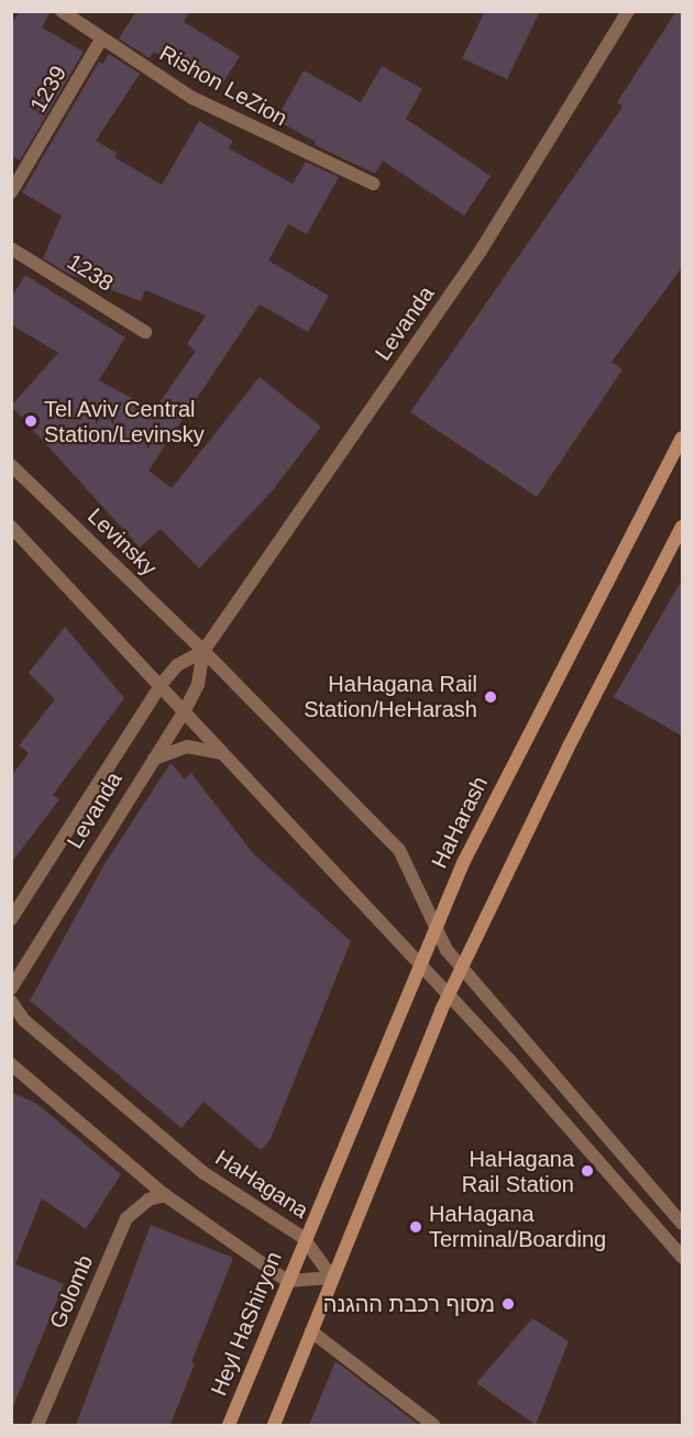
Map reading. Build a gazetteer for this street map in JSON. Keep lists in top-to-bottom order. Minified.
{"streets":{"main road":["HaHarash","Heyl HaShiryon"],"street":["Rishon LeZion","1239","1238","Levanda","Levinsky","HaHagana","Golomb"]},"crossings":[["Rishon LeZion","1239"],["Levanda","Levinsky"],["HaHarash","HaHagana"],["HaHarash","Heyl HaShiryon"],["HaHagana","Heyl HaShiryon"]],"places":["Tel Aviv Central Station/Levinsky","HaHagana Rail Station/HeHarash","HaHagana Rail Station","HaHagana Terminal/Boarding","מסוף רכבת ההגנה"]}
